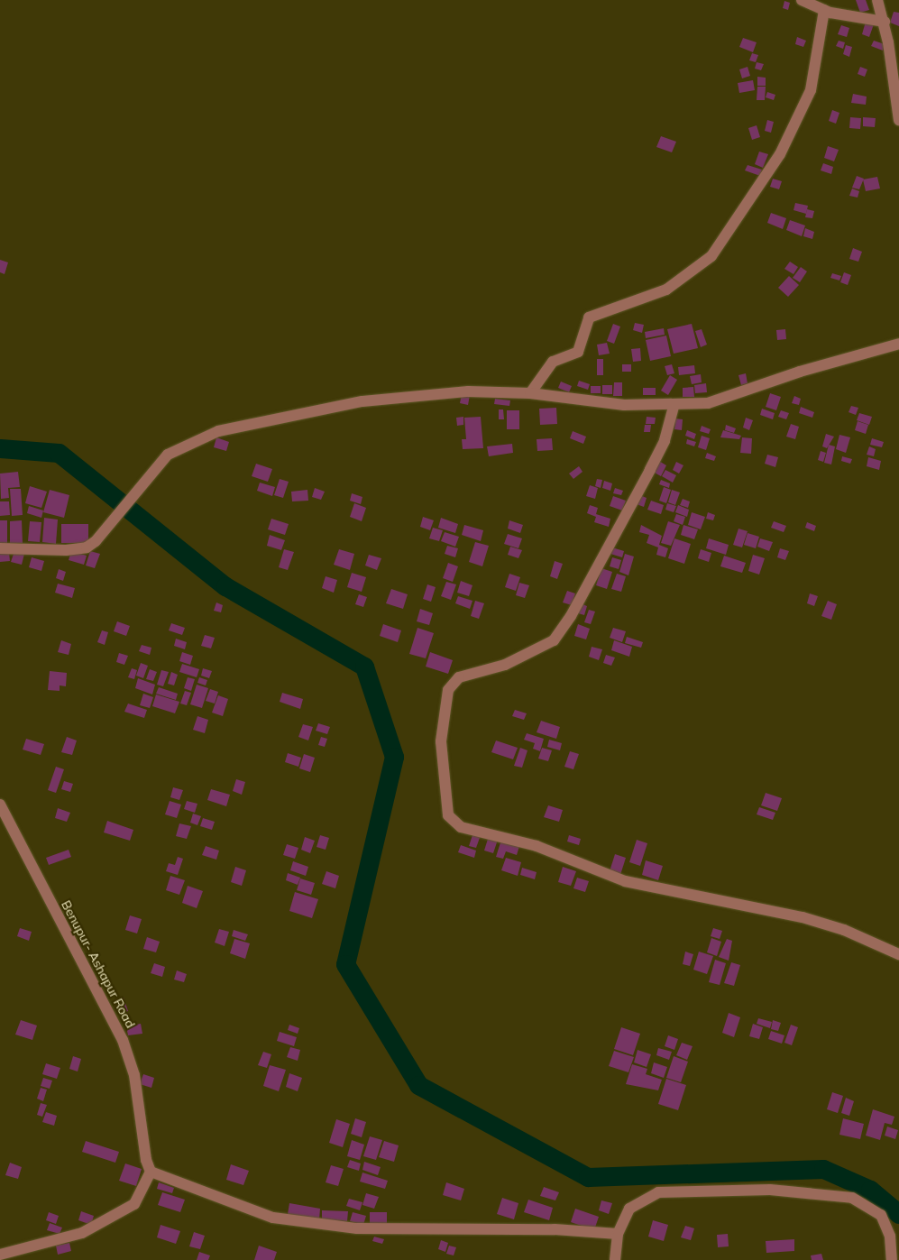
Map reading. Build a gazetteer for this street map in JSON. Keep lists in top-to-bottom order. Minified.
{"streets":{"street":["Benupur- Ashapur Road"]}}
